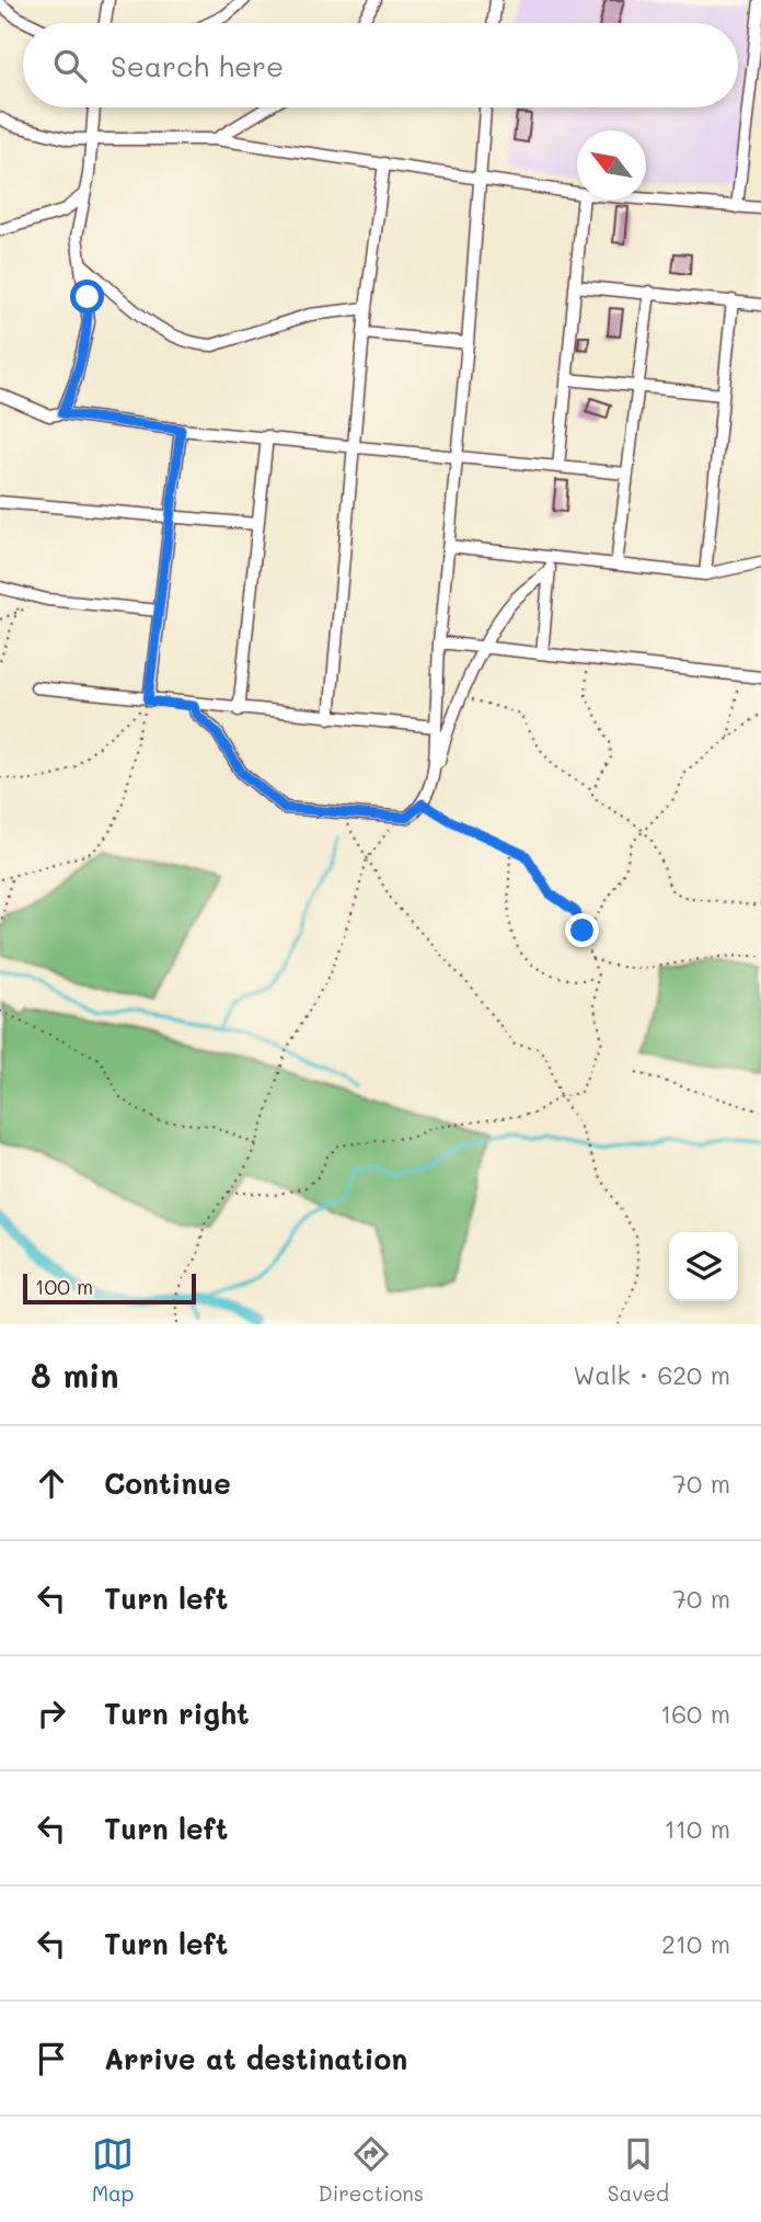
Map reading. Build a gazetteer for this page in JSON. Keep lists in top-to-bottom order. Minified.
{"scale_bar":"100 m","north":"top left","page":{"search":"Search here","scale":"100 m","heading":["8 min","Walk · 620 m"],"list":[["Continue","70 m"],["Turn left","70 m"],["Turn right","160 m"],["Turn left","110 m"],["Turn left","210 m"],"Arrive at destination"],"nav":["Map","Directions","Saved"]}}
